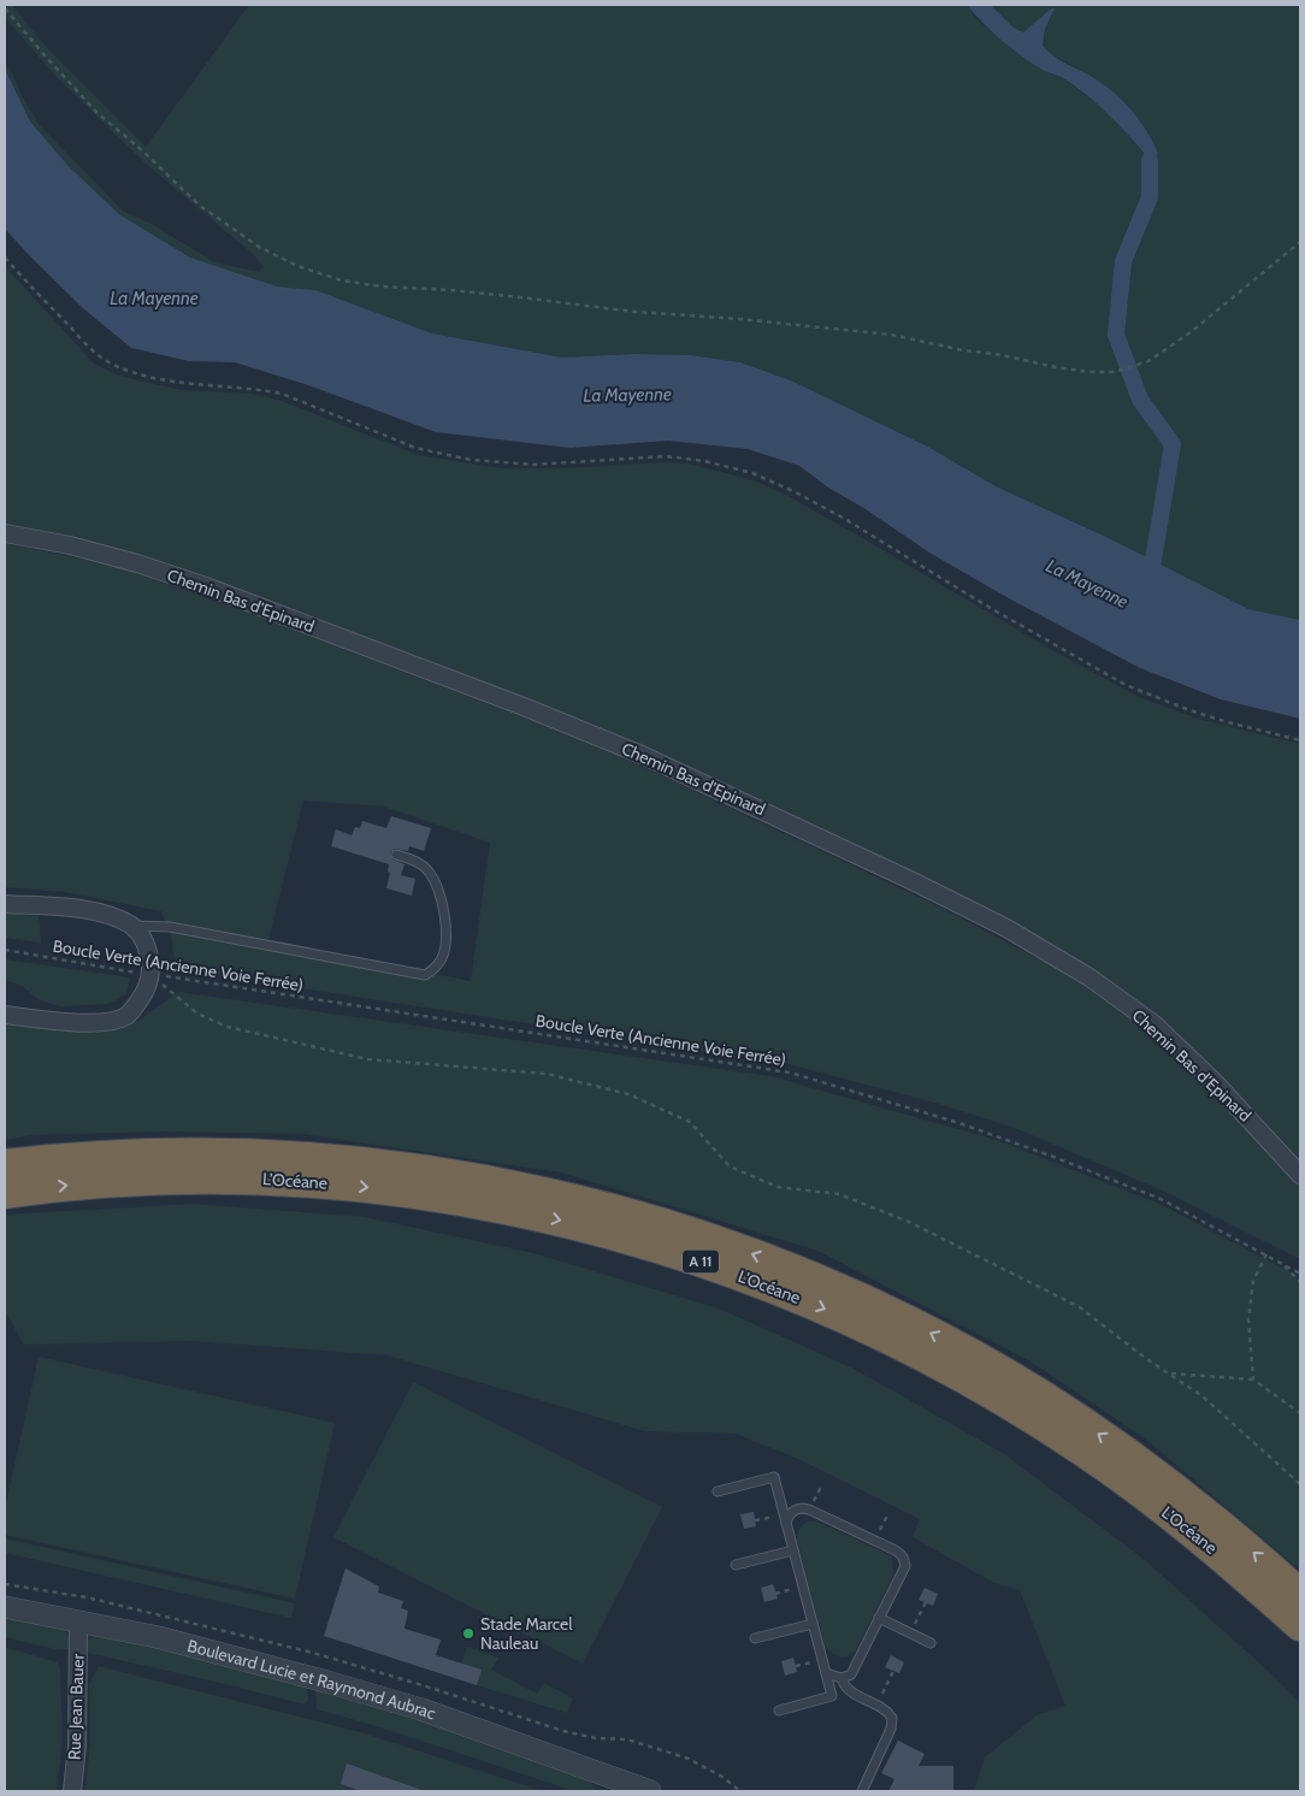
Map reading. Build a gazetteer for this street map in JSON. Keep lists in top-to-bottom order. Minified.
{"streets":{"highway":["L’Océane","A 11"],"street":["Chemin Bas d'Epinard","Boulevard Lucie et Raymond Aubrac","Rue Jean Bauer"],"path":["Boucle Verte (Ancienne Voie Ferrée)"]},"crossings":[["Boulevard Lucie et Raymond Aubrac","Rue Jean Bauer"]],"water":["La Mayenne"],"places":["Stade Marcel Nauleau"]}
